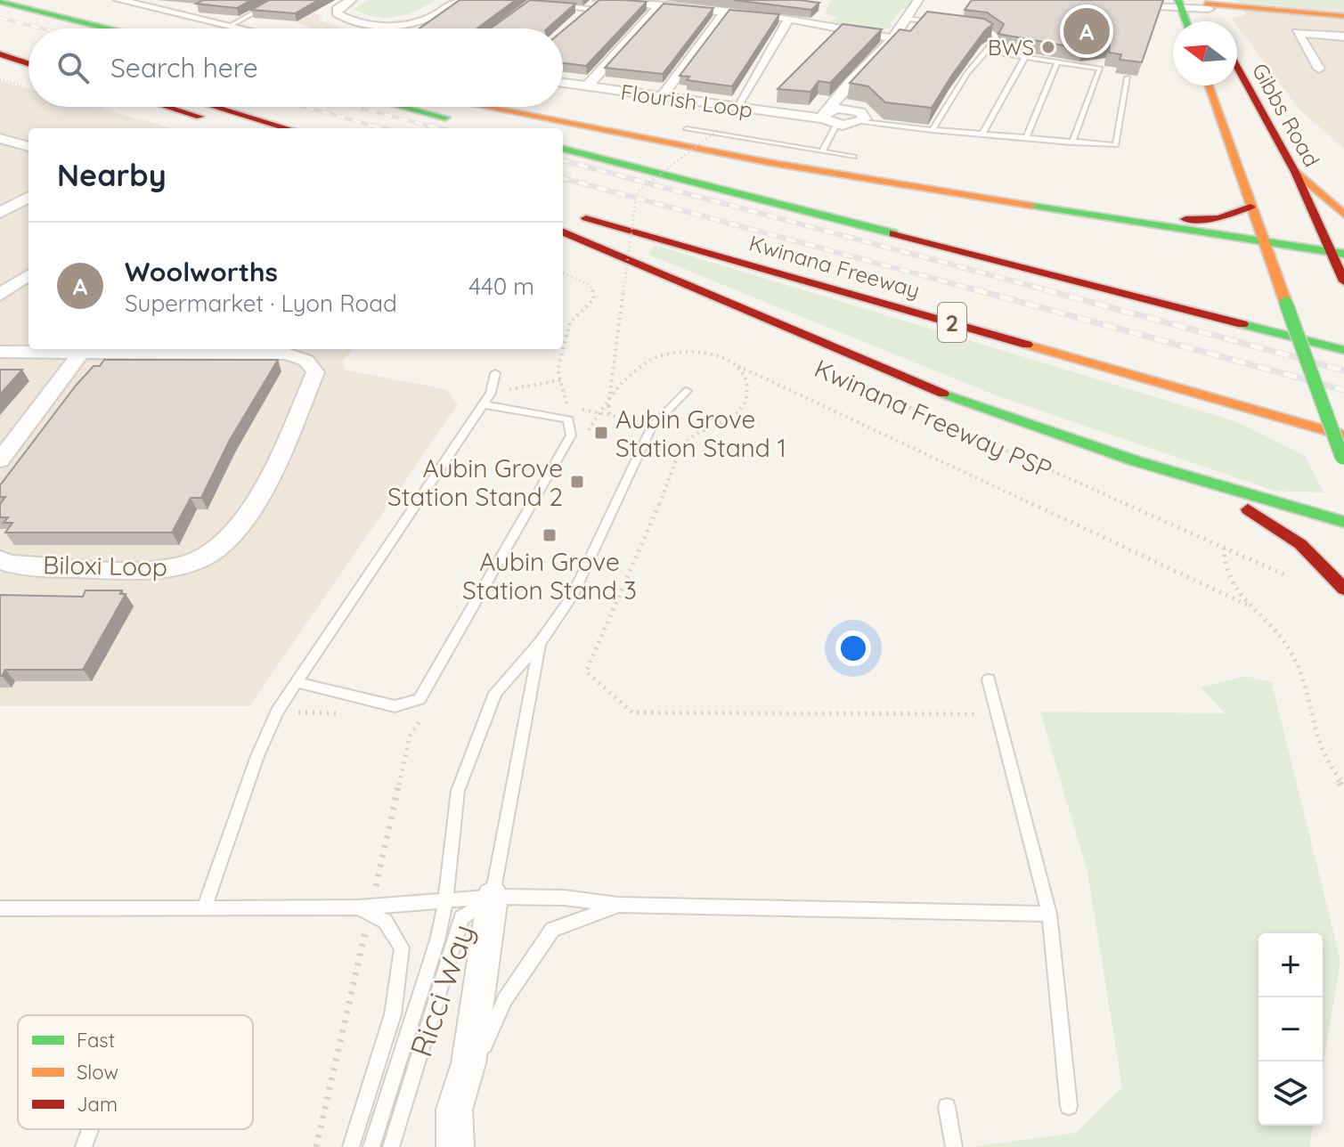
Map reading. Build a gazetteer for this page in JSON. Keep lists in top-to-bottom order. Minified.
{"streets":{"main road":["Gibbs Road","Kwinana Freeway","2"],"street":["Flourish Loop","Biloxi Loop","Ricci Way"],"path":["Kwinana Freeway PSP"]},"places":{"other":["BWS"],"transit":["Aubin Grove Station Stand 1","Aubin Grove Station Stand 2","Aubin Grove Station Stand 3"]},"legend":["Fast","Slow","Jam"],"north":"left","page":{"pins":"A","search":"Search here","heading":"Nearby","list":[{"mark":"A","name":"Woolworths","note":"Supermarket · Lyon Road","value":"440 m"}],"map_buttons":["+","−"]}}
